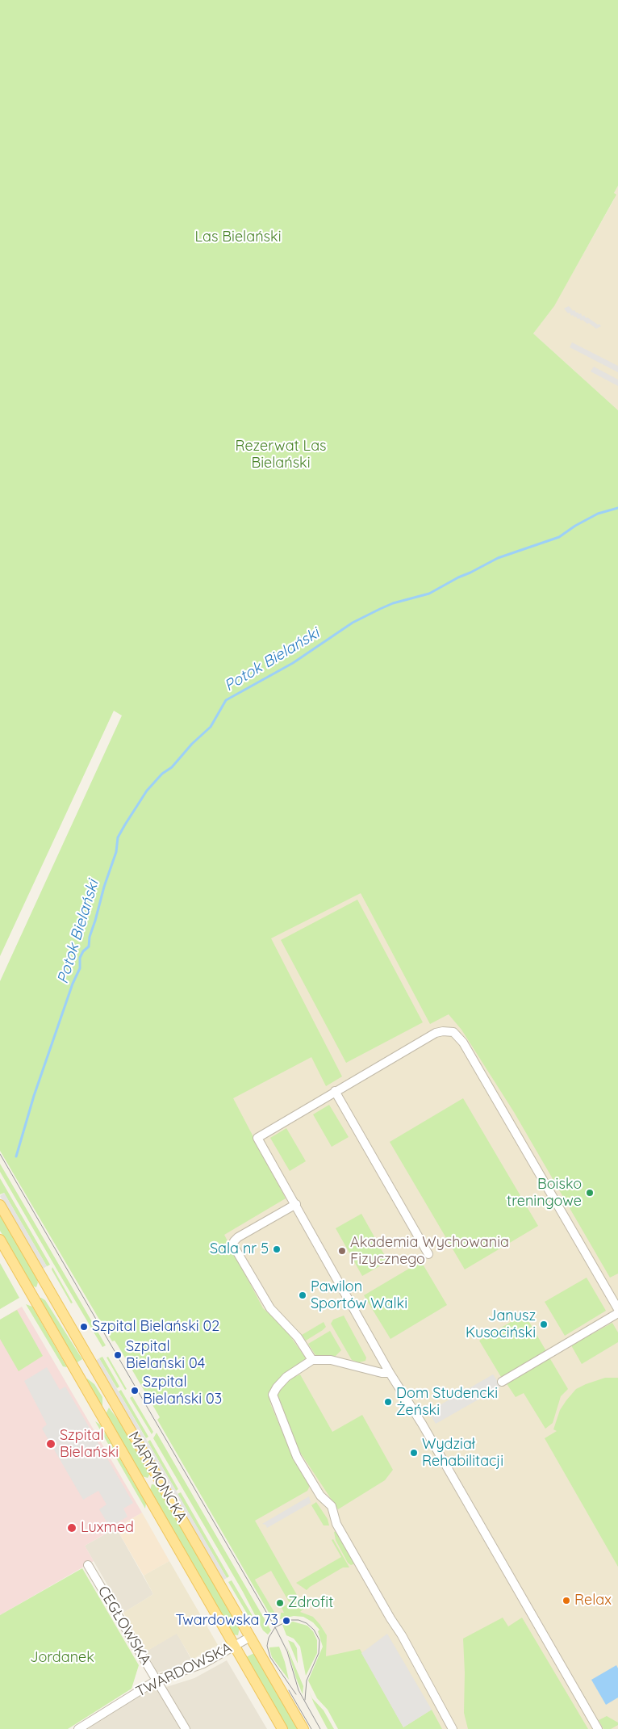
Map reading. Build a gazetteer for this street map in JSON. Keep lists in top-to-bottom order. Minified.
{"streets":{"main road":["MARYMONCKA"],"street":["CEGŁOWSKA","TWARDOWSKA"]},"crossings":[["MARYMONCKA","TWARDOWSKA"],["CEGŁOWSKA","TWARDOWSKA"]],"water":["Potok Bielański"],"parks":["Las Bielański","Rezerwat Las Bielański","Jordanek"],"places":["Boisko treningowe","Sala nr 5","Akademia Wychowania Fizycznego","Pawilon Sportów Walki","Janusz Kusociński","Szpital Bielański 02","Szpital Bielański 04","Szpital Bielański 03","Dom Studencki Żeński","Szpital Bielański","Wydział Rehabilitacji","Luxmed","Relax","Zdrofit","Twardowska 73"]}
